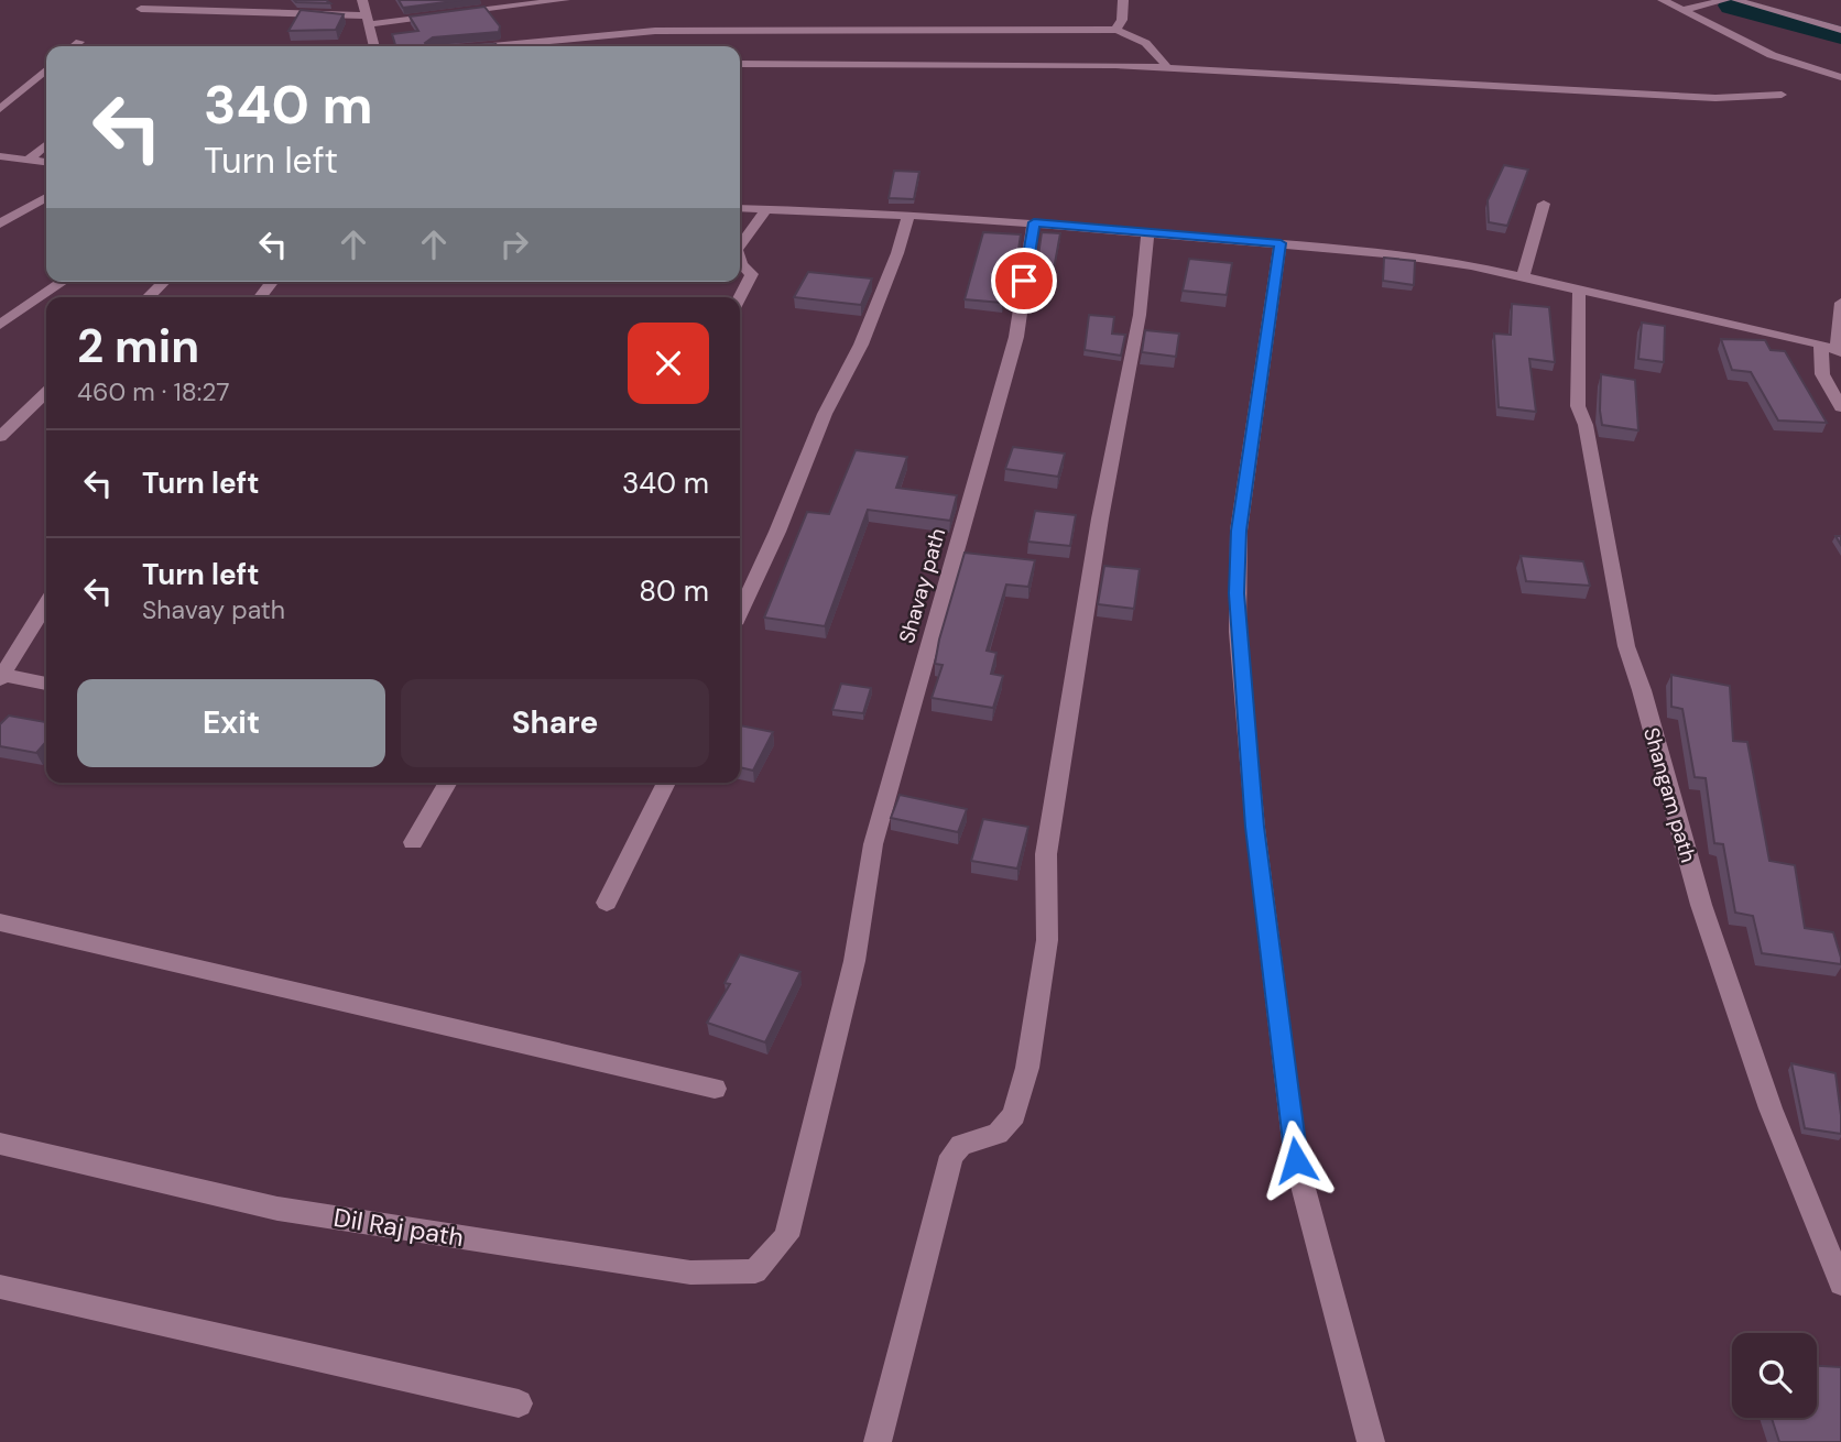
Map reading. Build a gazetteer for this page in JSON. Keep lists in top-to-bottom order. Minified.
{"streets":{"street":["Shavay path","Shangam path","Dil Raj path"]},"crossings":[["Shavay path","Dil Raj path"]],"page":{"turn":["340 m","Turn left"],"heading":["2 min","460 m · 18:27"],"list":[{"name":"Turn left","value":"340 m"},{"name":"Turn left","note":"Shavay path","value":"80 m"}],"buttons":["Exit","Share"]}}
